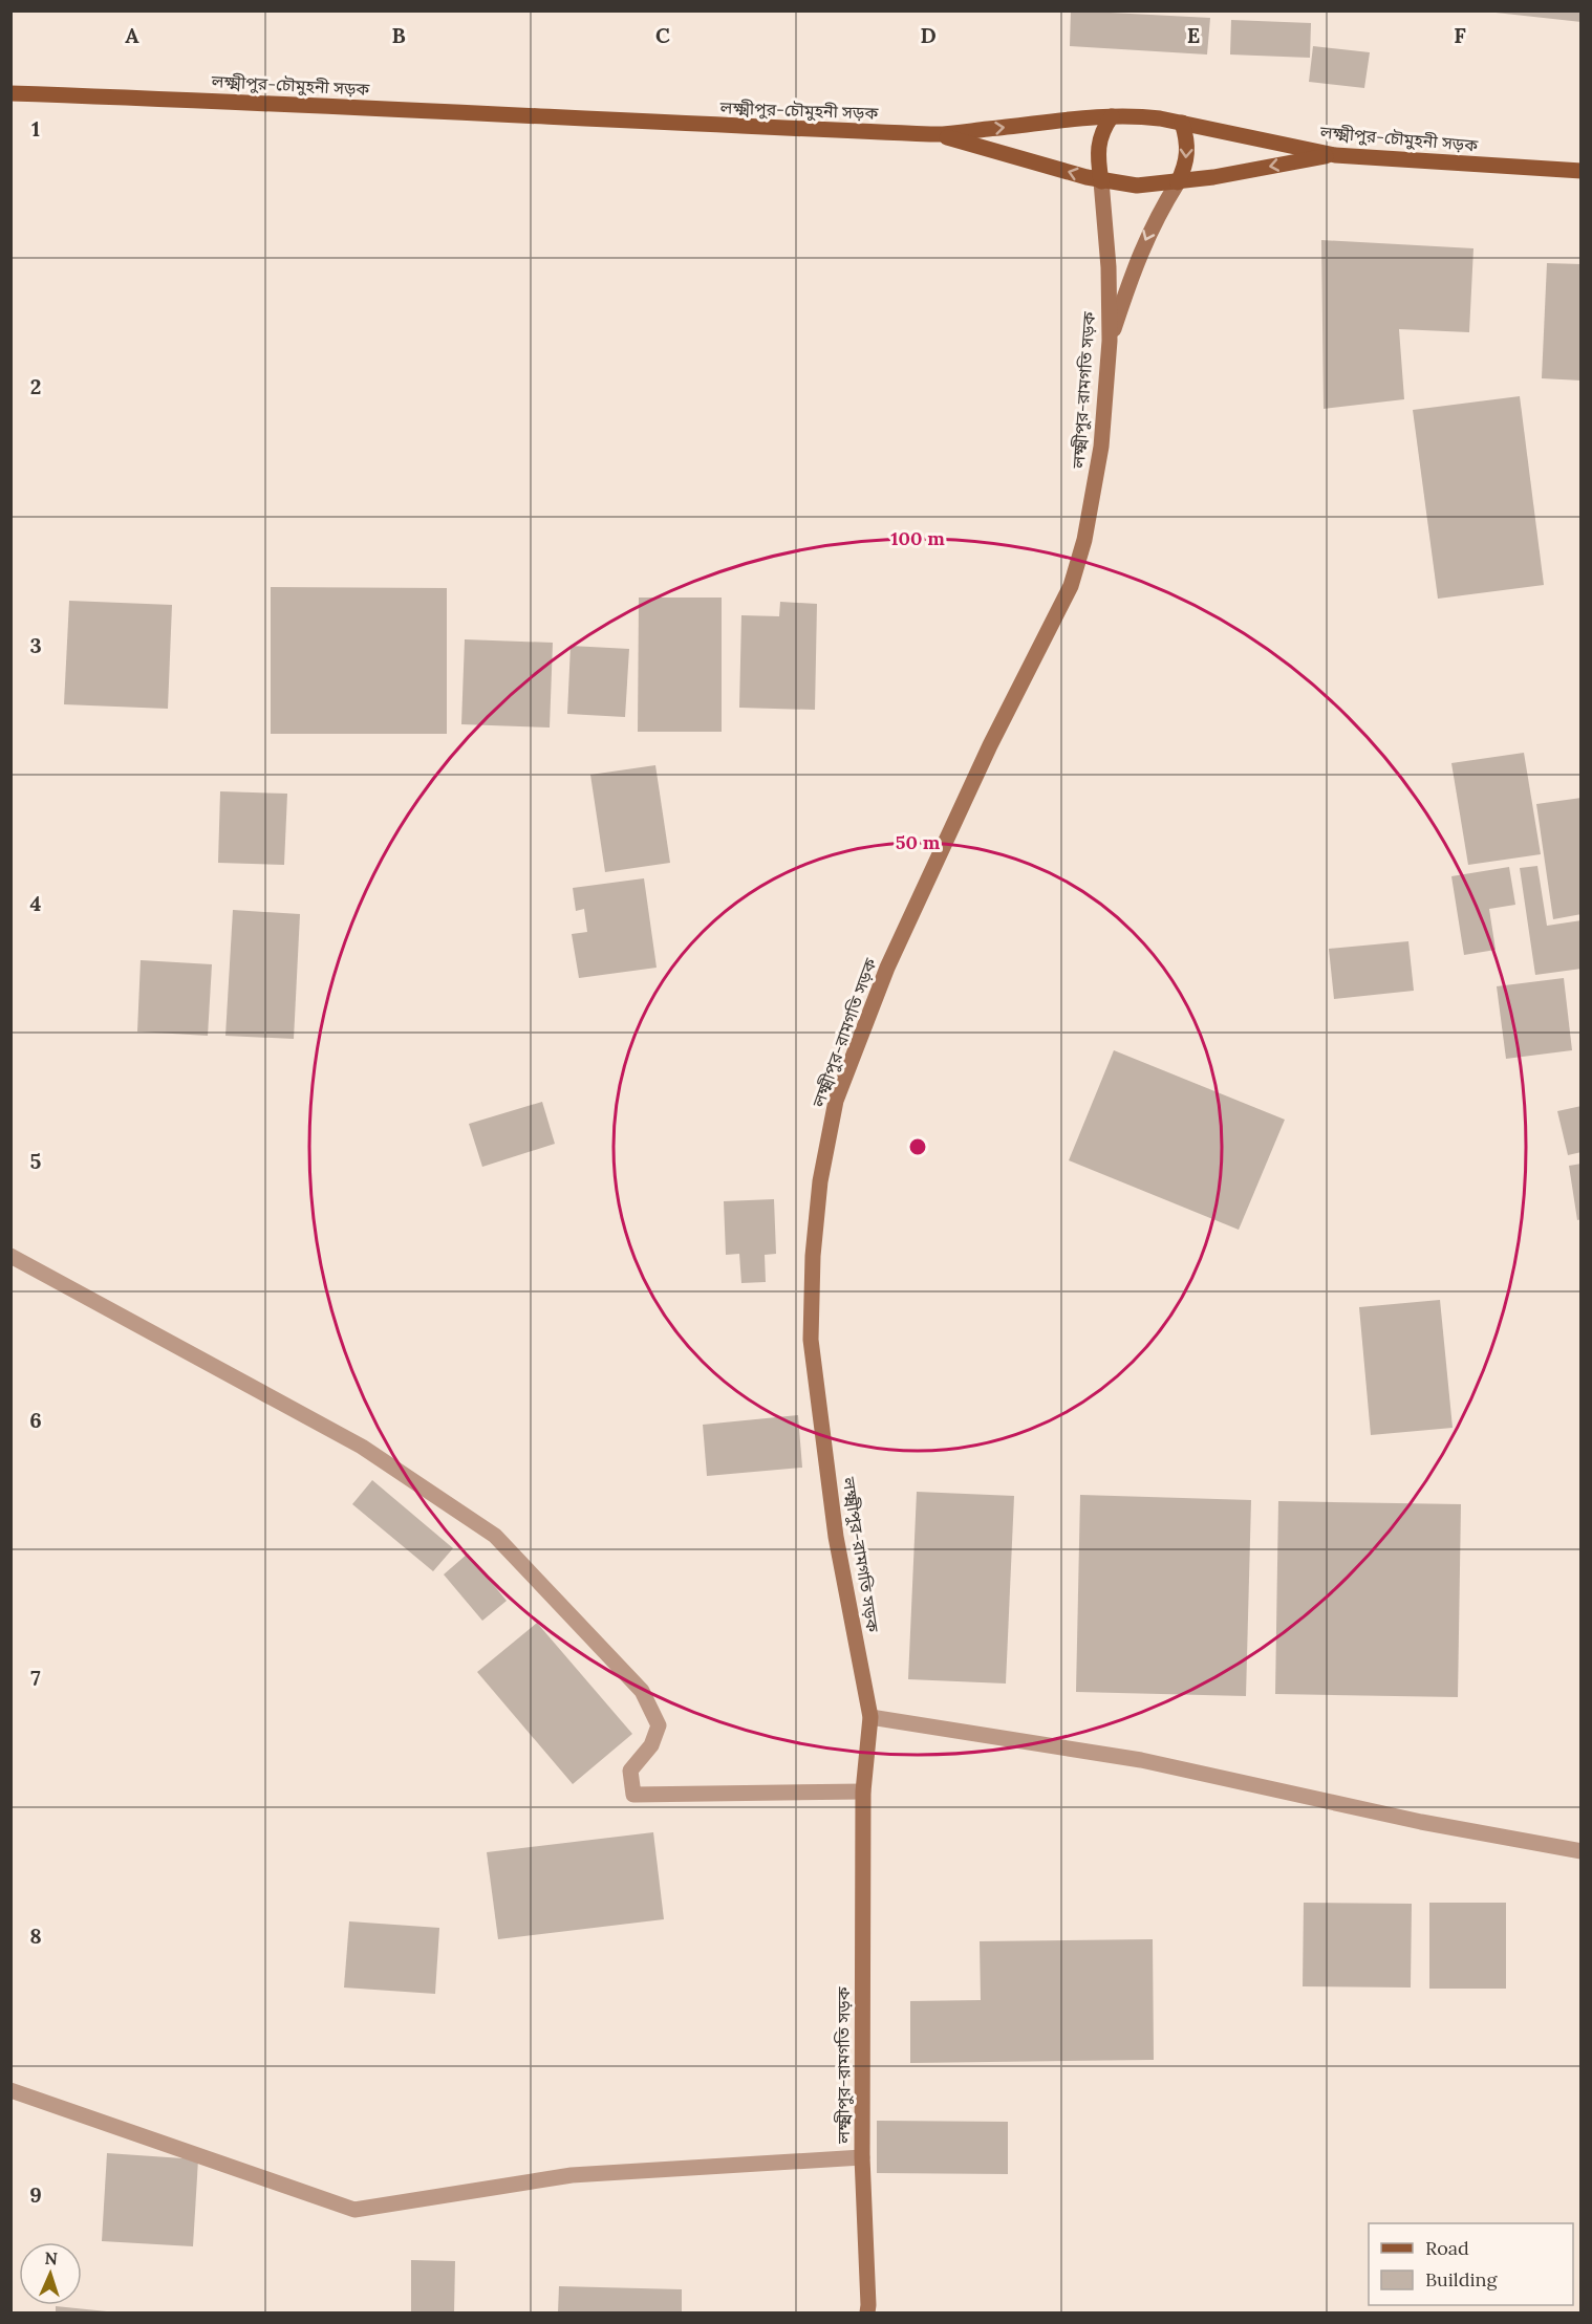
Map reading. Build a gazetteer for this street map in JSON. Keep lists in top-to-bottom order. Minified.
{"streets":{"main road":["লক্ষ্মীপুর-চৌমুহনী সড়ক","লক্ষ্মীপুর-রামগতি সড়ক"]},"crossings":[["লক্ষ্মীপুর-চৌমুহনী সড়ক","লক্ষ্মীপুর-রামগতি সড়ক"]],"legend":["Road","Building"],"north":"top","grid":{"columns":["A","B","C","D","E","F"],"rows":["1","2","3","4","5","6","7","8","9"]},"rings":["100 m","50 m"]}
